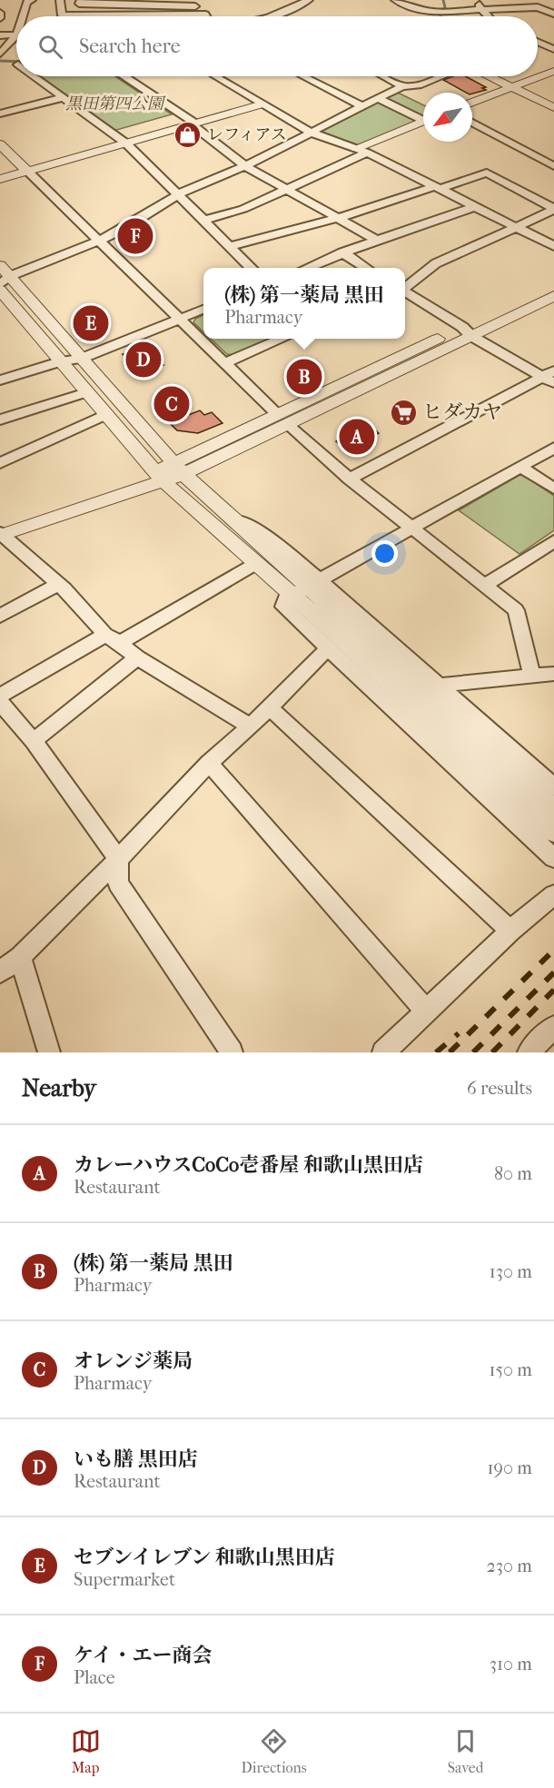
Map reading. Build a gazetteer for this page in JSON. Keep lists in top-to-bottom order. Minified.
{"parks":["黒田第四公園"],"places":{"shop":["レフィアス"],"supermarket":["ヒダカヤ"]},"north":"bottom left","page":{"search":"Search here","pins":["F","E","D","B","C","A"],"popup":["(株) 第一薬局 黒田","Pharmacy"],"heading":["Nearby","6 results"],"list":[{"mark":"A","name":"カレーハウスCoCo壱番屋 和歌山黒田店","note":"Restaurant","value":"80 m"},{"mark":"B","name":"(株) 第一薬局 黒田","note":"Pharmacy","value":"130 m"},{"mark":"C","name":"オレンジ薬局","note":"Pharmacy","value":"150 m"},{"mark":"D","name":"いも膳 黒田店","note":"Restaurant","value":"190 m"},{"mark":"E","name":"セブンイレブン 和歌山黒田店","note":"Supermarket","value":"230 m"},{"mark":"F","name":"ケイ・エー商会","note":"Place","value":"310 m"}],"nav":["Map","Directions","Saved"]}}
